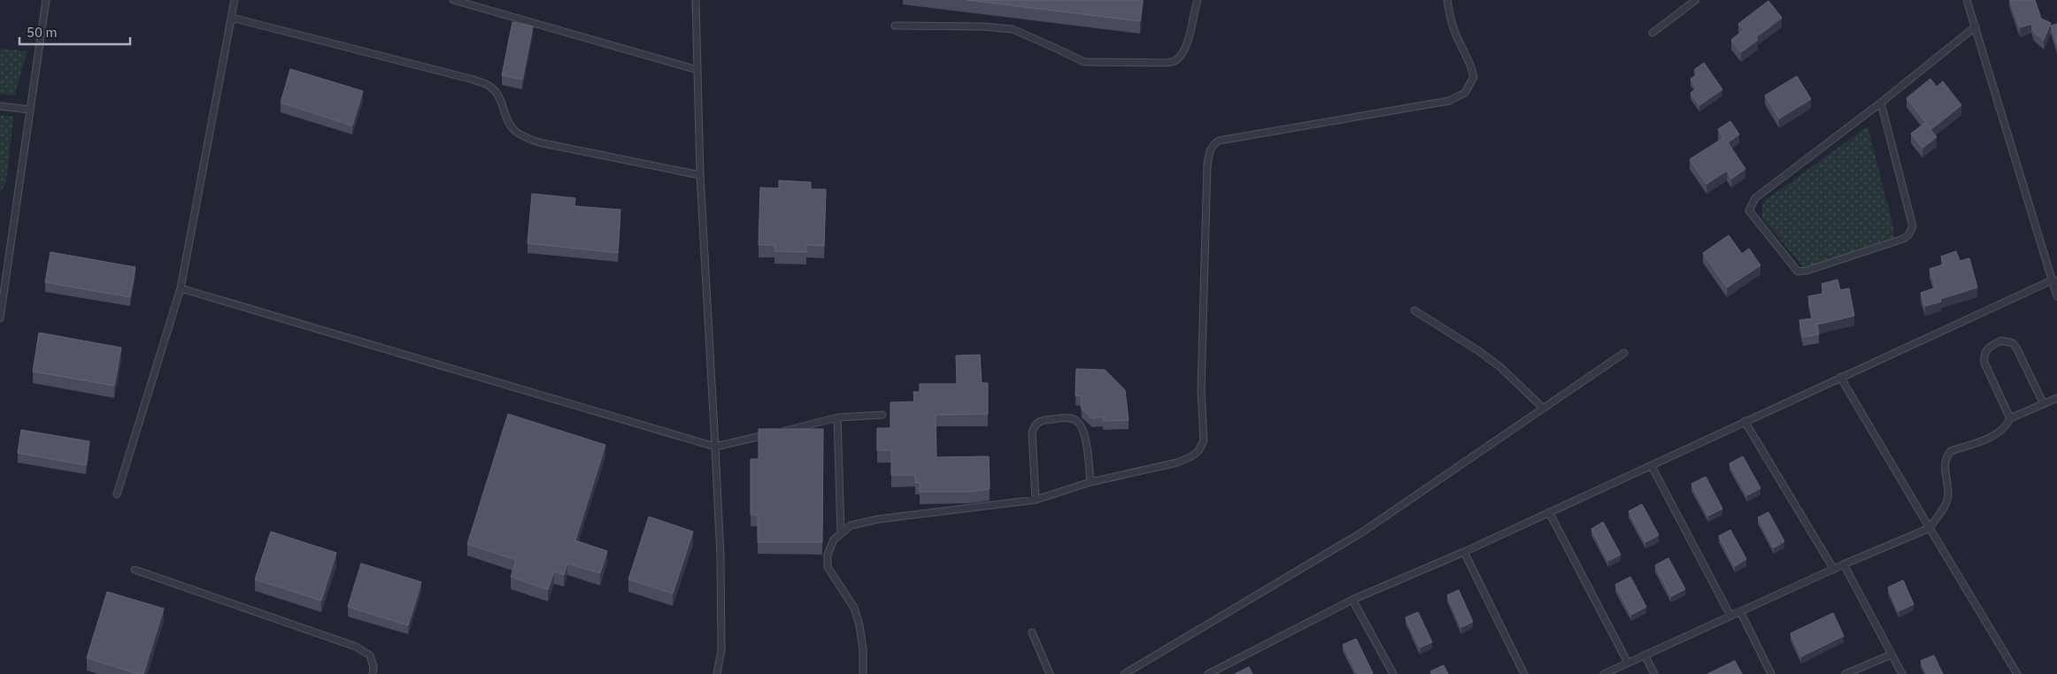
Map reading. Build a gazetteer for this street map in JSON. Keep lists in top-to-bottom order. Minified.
{"scale_bar":"50 m"}
